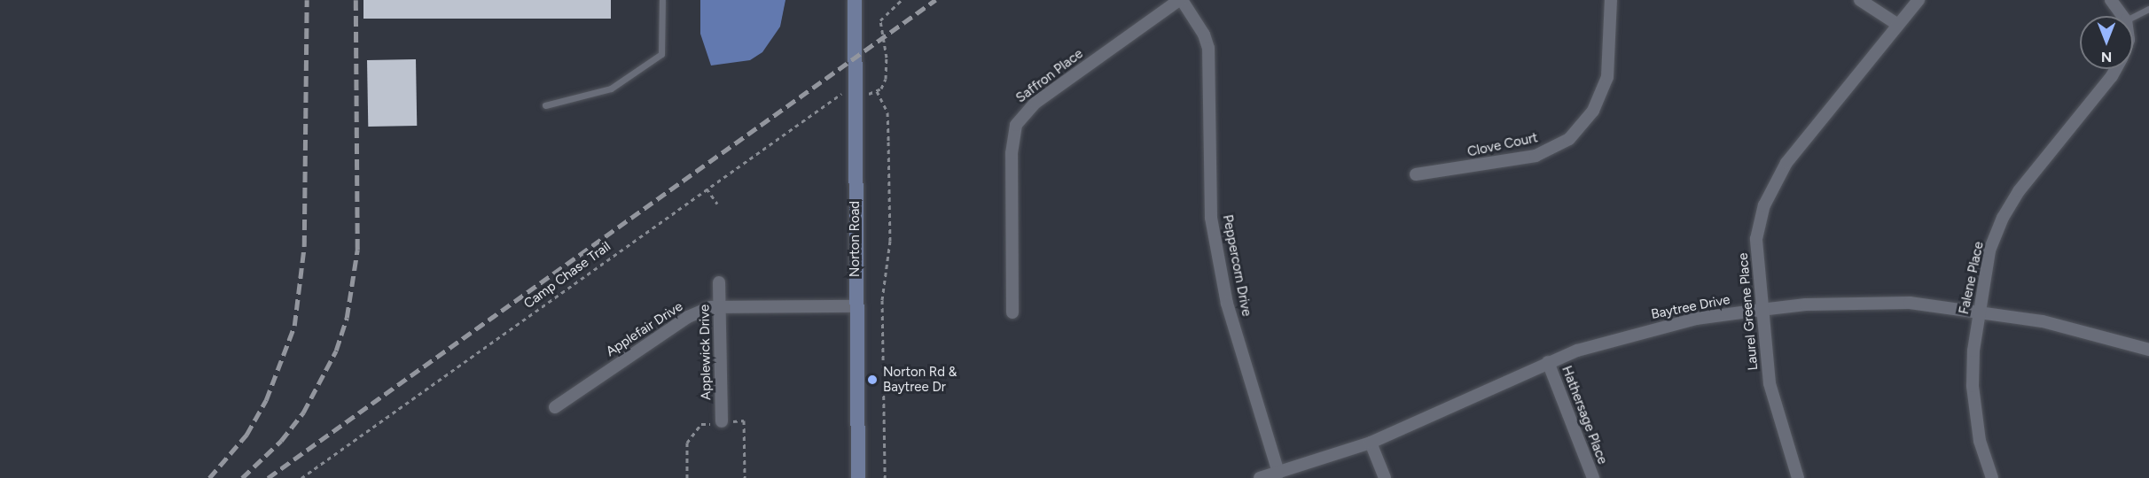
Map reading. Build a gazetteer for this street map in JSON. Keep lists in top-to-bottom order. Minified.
{"streets":{"main road":["Norton Road"],"street":["Saffron Place","Clove Court","Peppercorn Drive","Falene Place","Baytree Drive","Laurel Greene Place","Applefair Drive","Applewick Drive","Hathersage Place"],"path":["Camp Chase Trail"]},"crossings":[["Saffron Place","Peppercorn Drive"],["Norton Road","Applefair Drive"],["Peppercorn Drive","Baytree Drive"],["Falene Place","Baytree Drive"],["Baytree Drive","Laurel Greene Place"],["Baytree Drive","Hathersage Place"],["Applefair Drive","Applewick Drive"]],"places":["Norton Rd & Baytree Dr"],"north":"bottom"}
